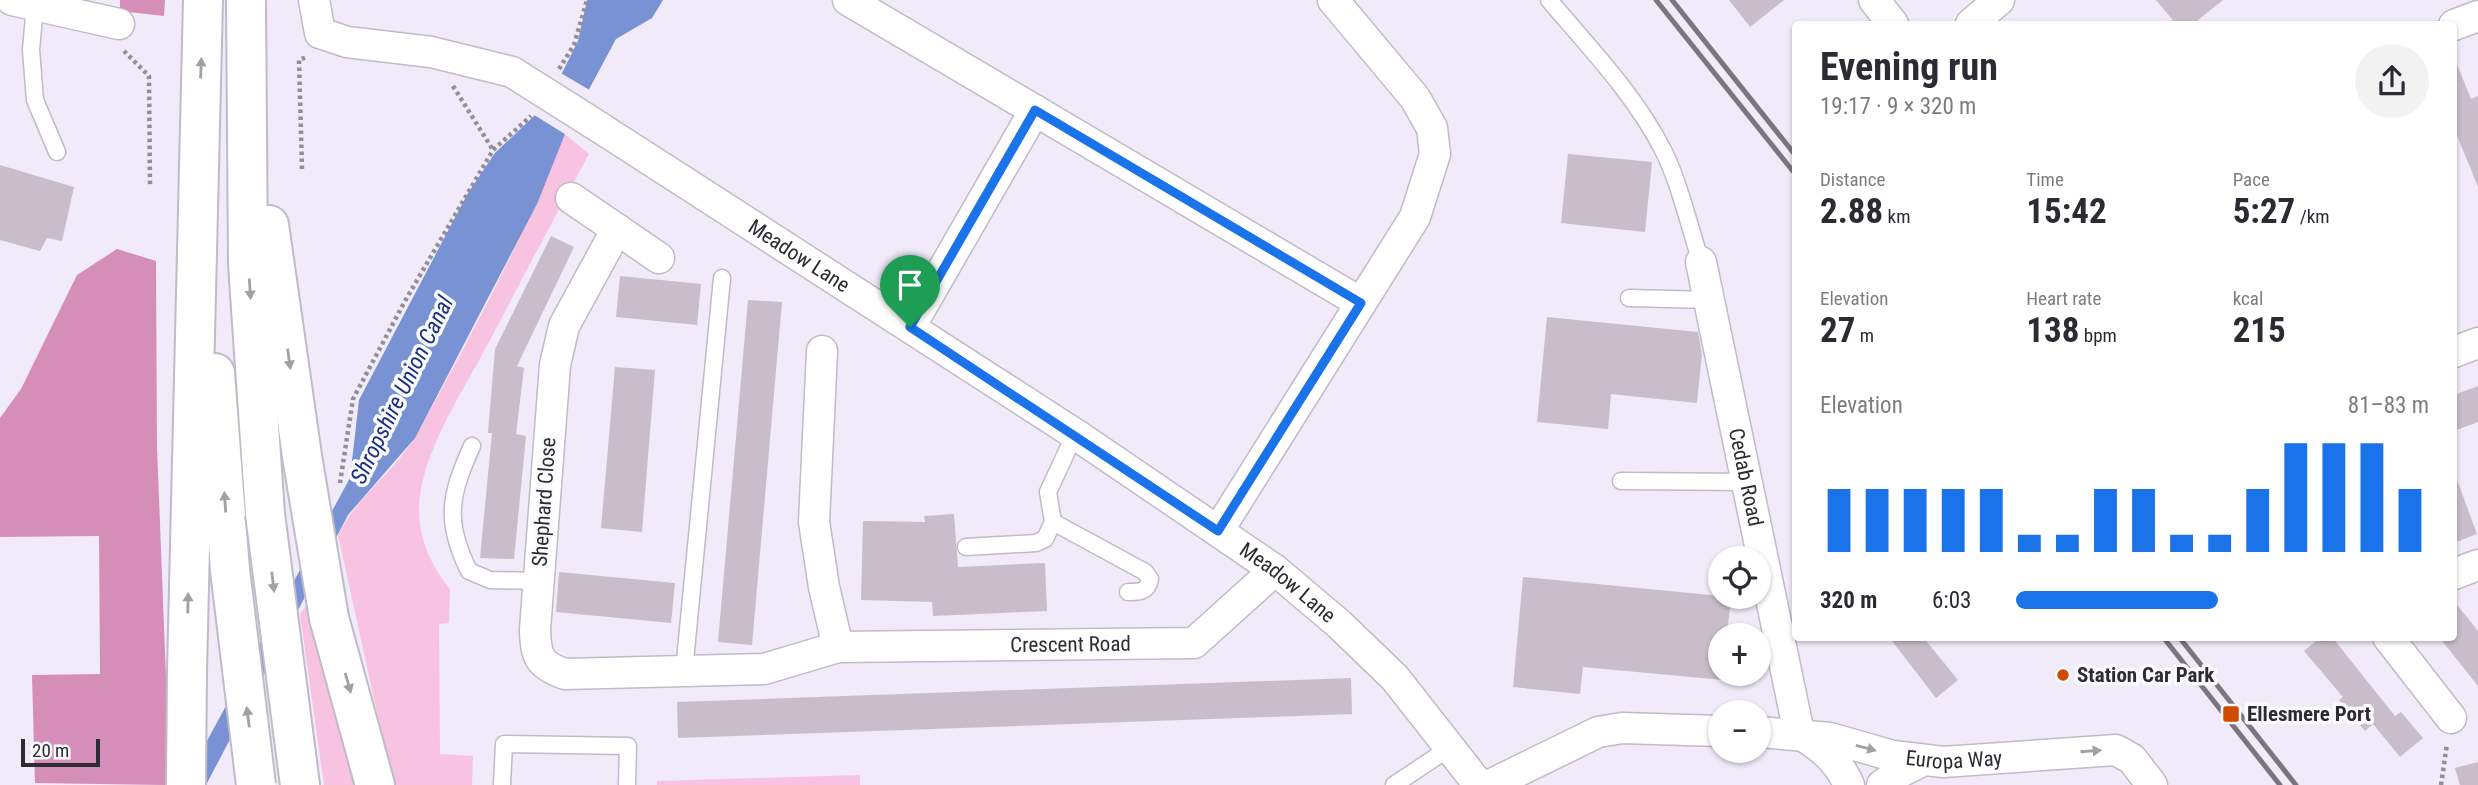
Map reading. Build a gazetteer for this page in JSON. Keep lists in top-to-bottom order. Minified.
{"streets":{"street":["Meadow Lane","Cedab Road","Shephard Close","Crescent Road","Europa Way"]},"crossings":[["Meadow Lane","Crescent Road"],["Cedab Road","Europa Way"],["Shephard Close","Crescent Road"]],"one_way":["Europa Way"],"water":["Shropshire Union Canal"],"places":{"other":["Station Car Park"],"transit":["Ellesmere Port"]},"scale_bar":"20 m","page":{"heading":["Evening run","19:17 · 9 × 320 m"],"stats":[["Distance","2.88 km"],["Time","15:42"],["Pace","5:27 /km"],["Elevation","27 m"],["Heart rate","138 bpm"],["kcal","215"]],"chart":["Elevation","81–83 m"],"map_buttons":["+","−"],"list":[{"name":"320 m","note":"6:03"}],"scale":"20 m"}}
